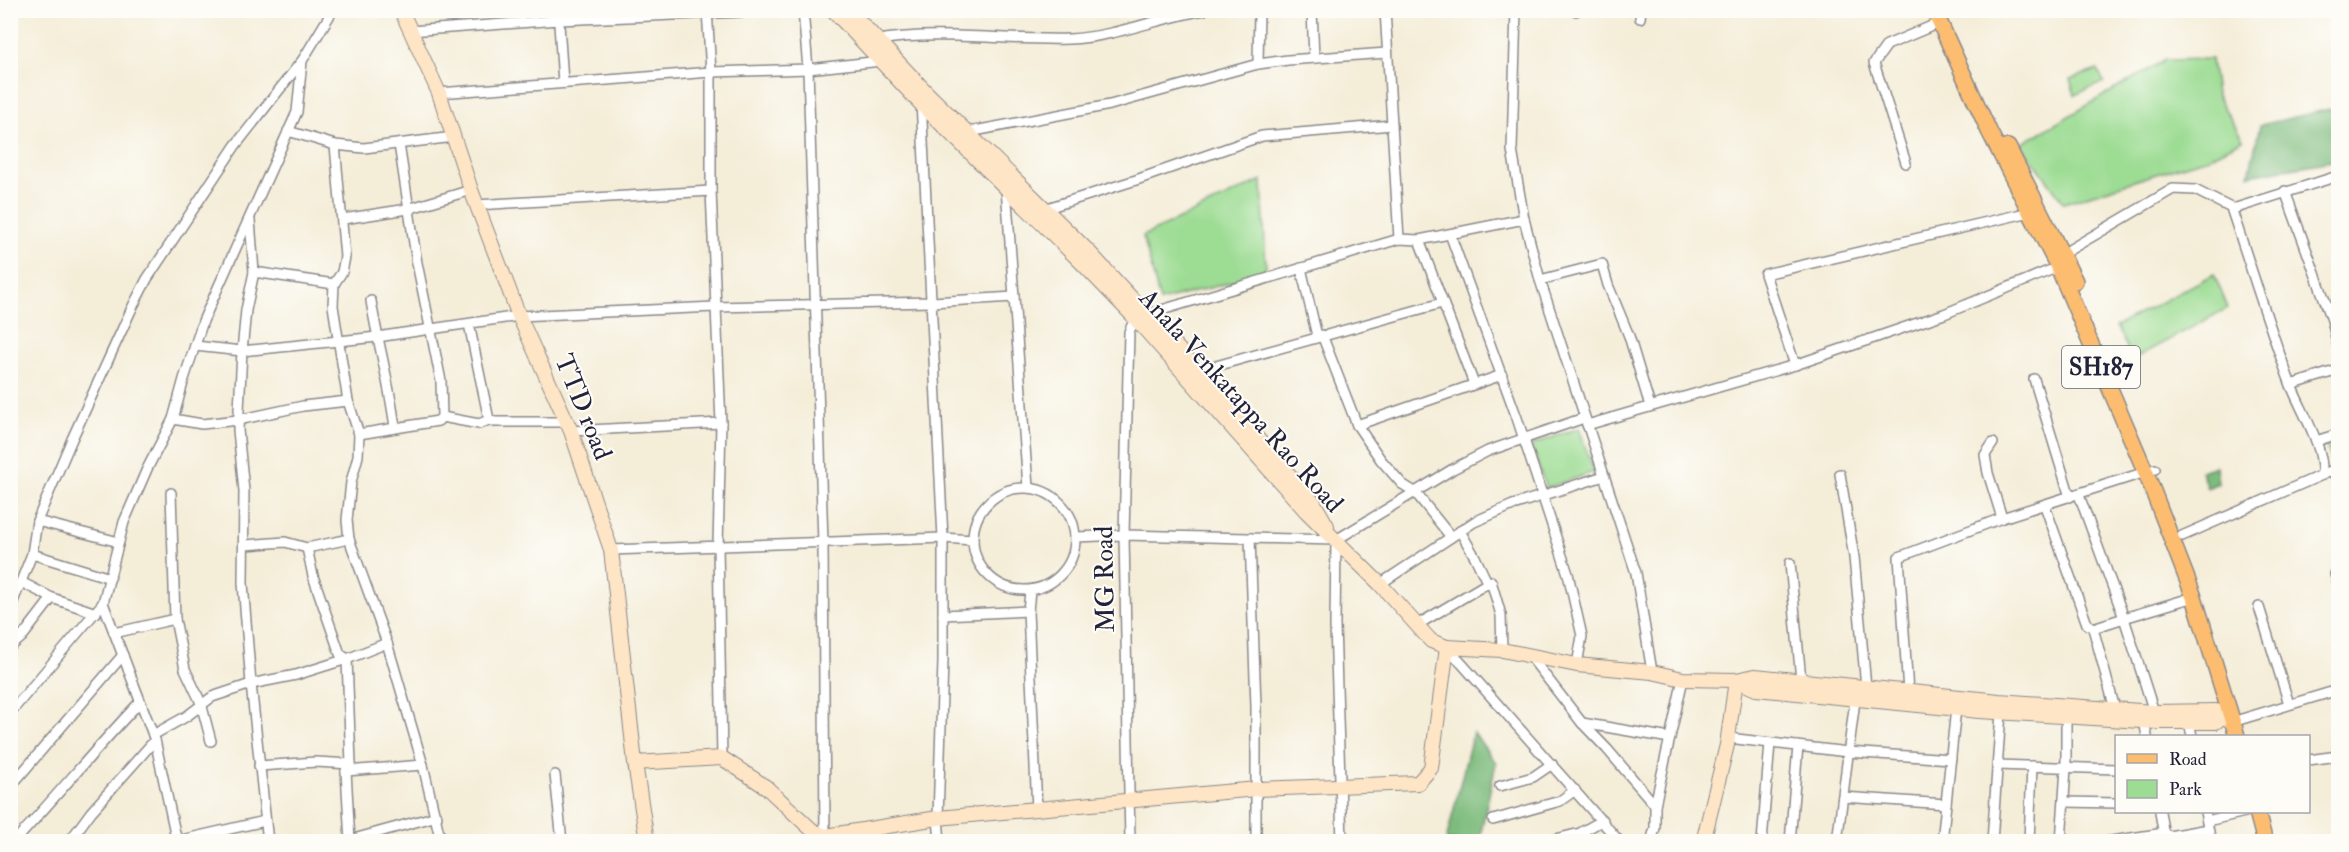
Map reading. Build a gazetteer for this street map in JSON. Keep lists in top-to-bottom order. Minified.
{"streets":{"main road":["SH187","Anala Venkatappa Rao Road","TTD road"],"street":["MG Road"]},"crossings":[["Anala Venkatappa Rao Road","MG Road"]],"legend":["Road","Park"]}
